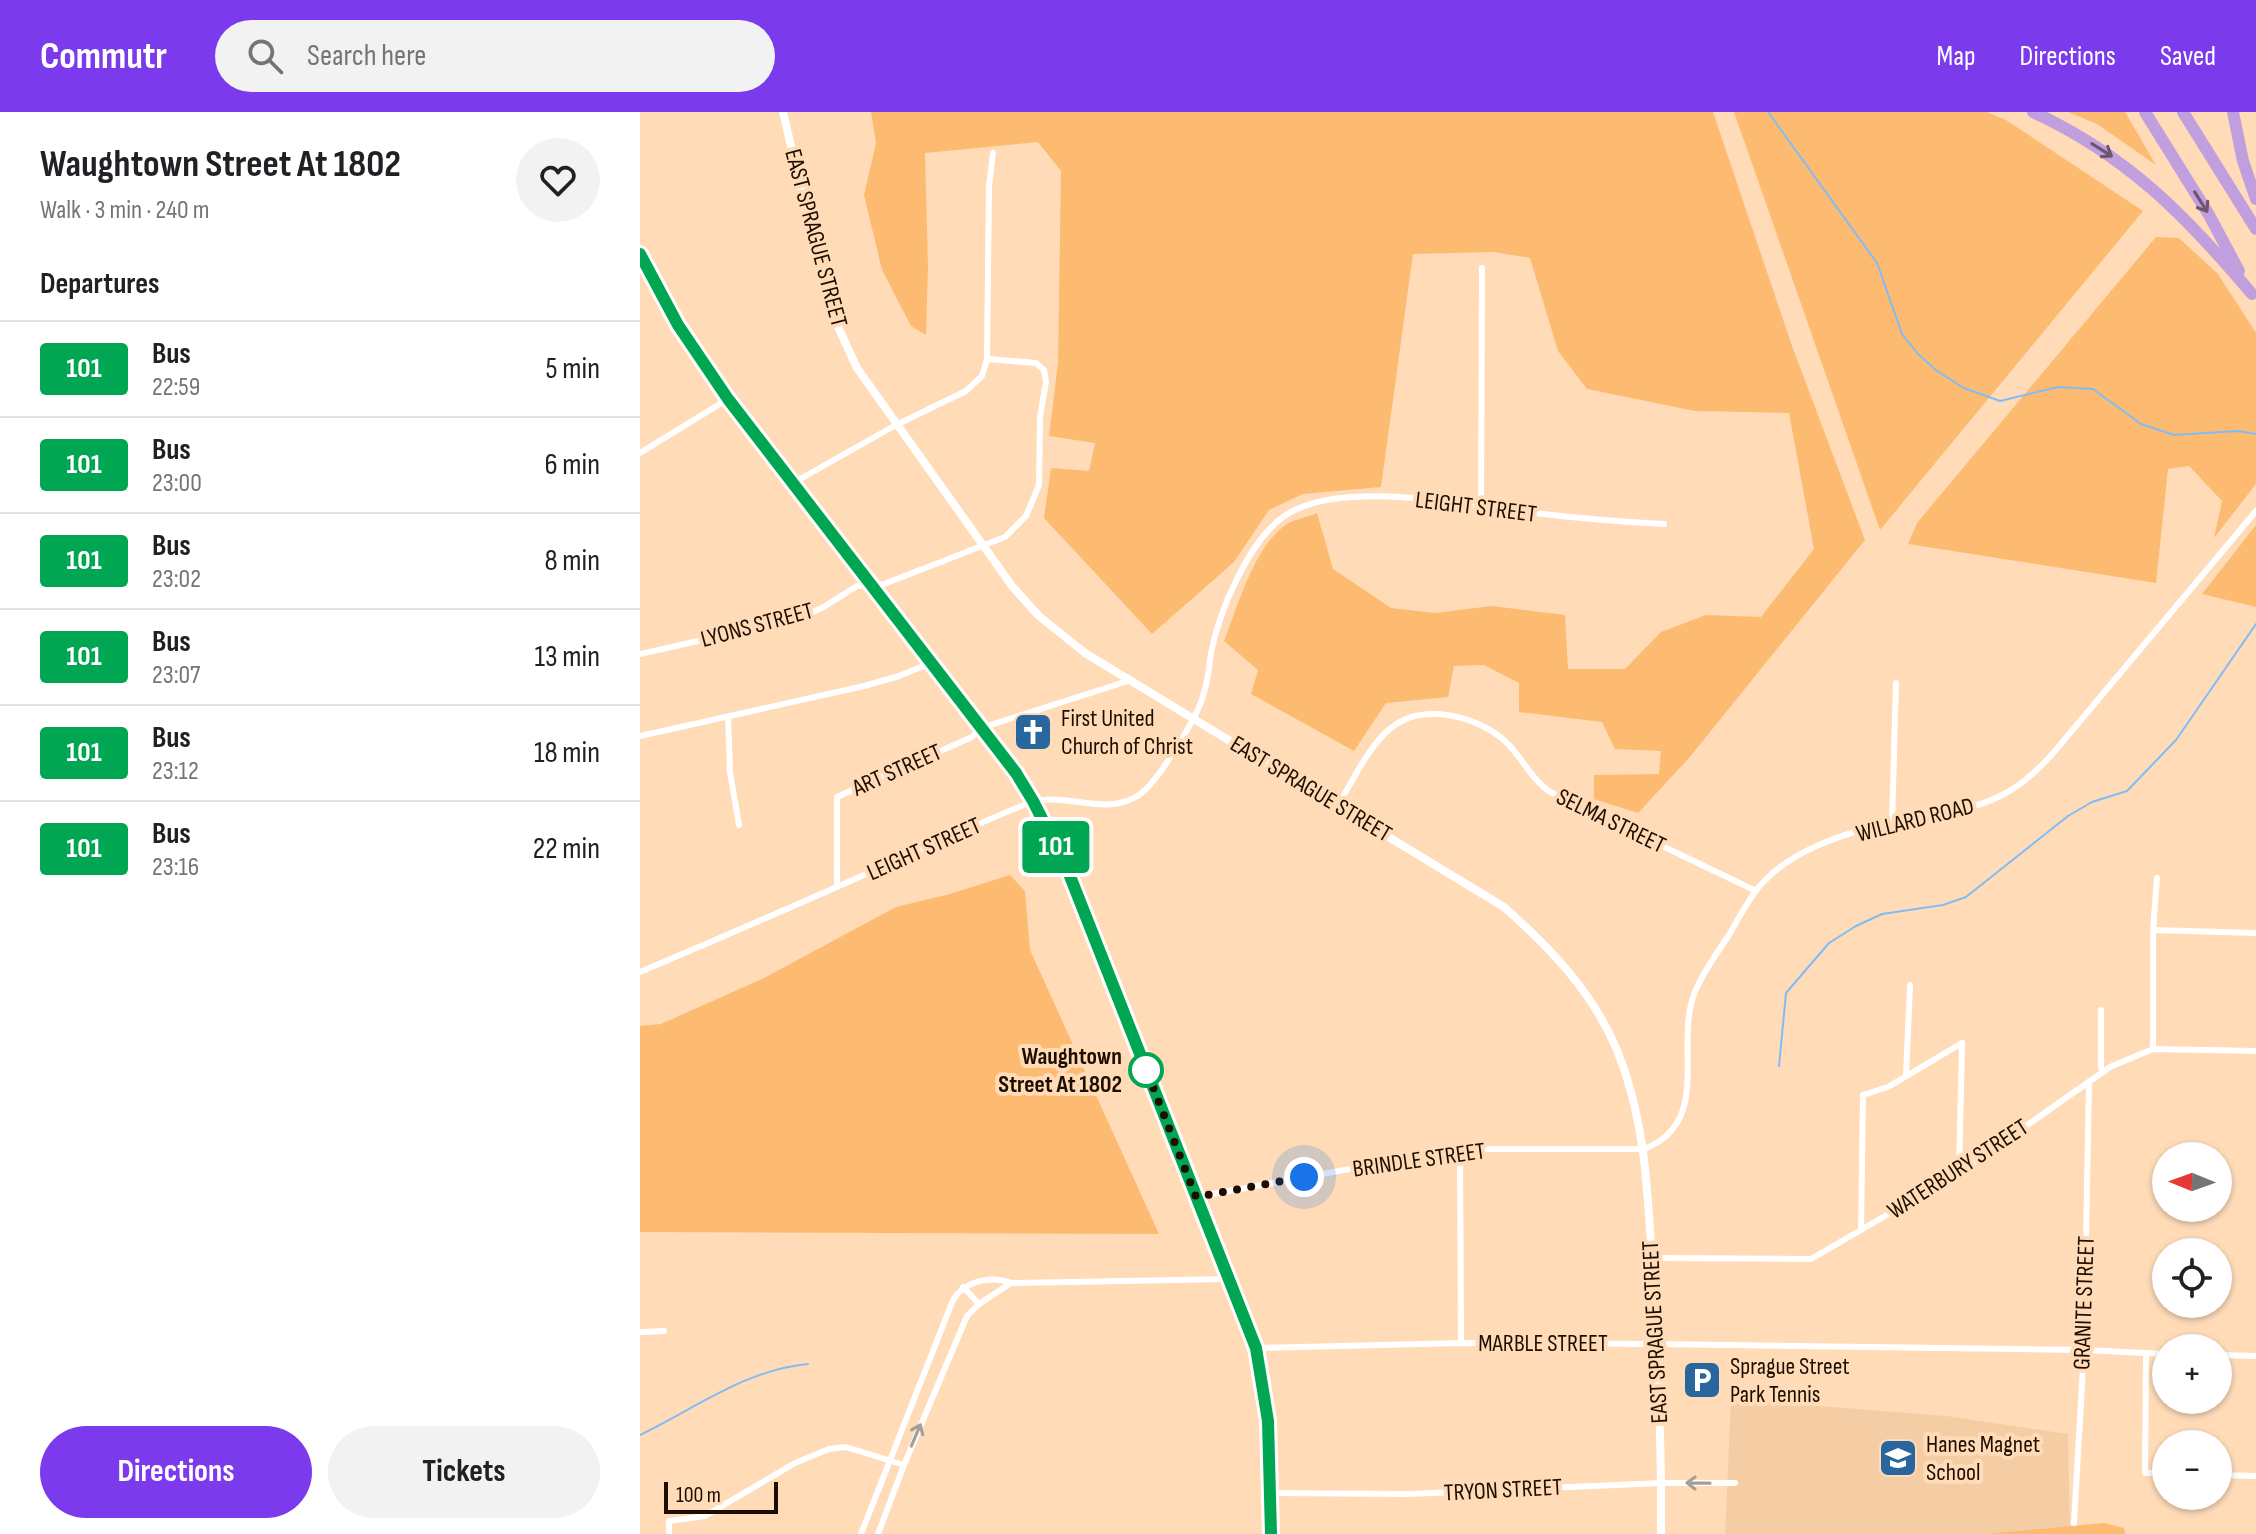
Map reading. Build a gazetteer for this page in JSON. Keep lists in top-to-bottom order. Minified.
{"streets":{"street":["EAST SPRAGUE STREET","LEIGHT STREET","LYONS STREET","ART STREET","WILLARD ROAD","SELMA STREET","BRINDLE STREET","WATERBURY STREET","GRANITE STREET","MARBLE STREET","TRYON STREET"]},"crossings":[["EAST SPRAGUE STREET","LEIGHT STREET"],["EAST SPRAGUE STREET","LYONS STREET"],["EAST SPRAGUE STREET","ART STREET"],["EAST SPRAGUE STREET","WILLARD ROAD"],["EAST SPRAGUE STREET","SELMA STREET"],["EAST SPRAGUE STREET","BRINDLE STREET"],["EAST SPRAGUE STREET","WATERBURY STREET"],["EAST SPRAGUE STREET","MARBLE STREET"],["EAST SPRAGUE STREET","TRYON STREET"],["LEIGHT STREET","ART STREET"],["WILLARD ROAD","SELMA STREET"],["WILLARD ROAD","BRINDLE STREET"],["WATERBURY STREET","GRANITE STREET"],["GRANITE STREET","MARBLE STREET"]],"places":{"church":["First United Church of Christ"],"other":["Waughtown Street At 1802"],"parking":["Sprague Street Park Tennis"],"school or university":["Hanes Magnet School"]},"lines":["bus line 101"],"scale_bar":"100 m","north":"left","page":{"header":"Commutr","search":"Search here","nav":["Map","Directions","Saved"],"heading":[["Waughtown Street At 1802","Walk · 3 min · 240 m"],"Departures"],"on_map":"101","list":[{"mark":"101","name":"Bus","note":"22:59","value":"5 min"},{"mark":"101","name":"Bus","note":"23:00","value":"6 min"},{"mark":"101","name":"Bus","note":"23:02","value":"8 min"},{"mark":"101","name":"Bus","note":"23:07","value":"13 min"},{"mark":"101","name":"Bus","note":"23:12","value":"18 min"},{"mark":"101","name":"Bus","note":"23:16","value":"22 min"}],"map_buttons":["+","−"],"buttons":["Directions","Tickets"],"scale":"100 m"}}
